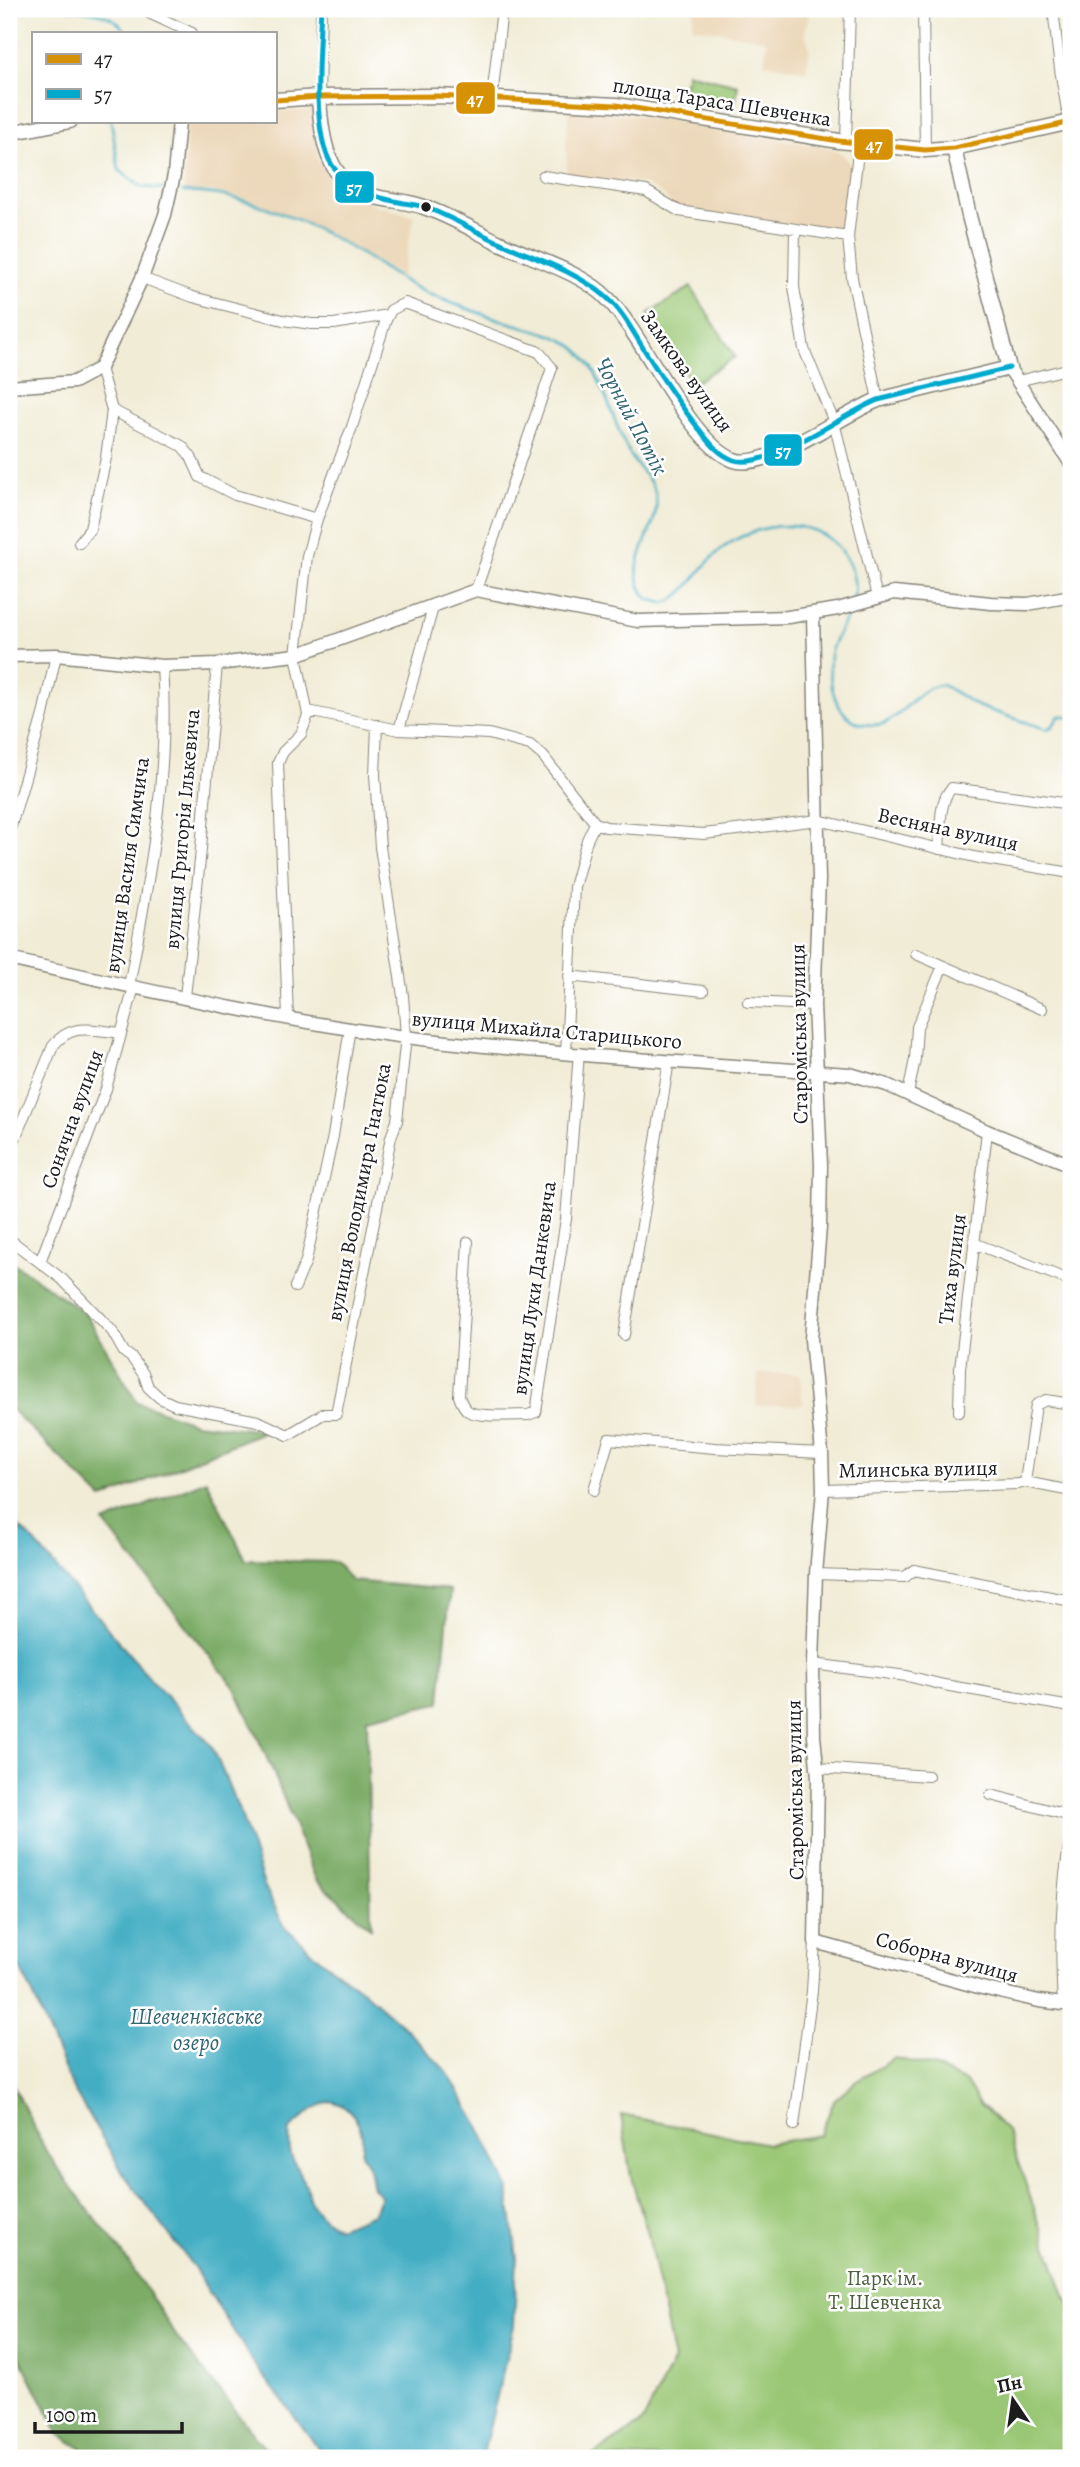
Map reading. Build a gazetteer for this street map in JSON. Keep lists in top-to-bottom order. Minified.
{"streets":{"main road":["площа Тараса Шевченка","Замкова вулиця"],"street":["вулиця Григорія Ількевича","Весняна вулиця","вулиця Василя Симчича","вулиця Михайла Старицького","Староміська вулиця","Сонячна вулиця","вулиця Володимира Гнатюка","Тиха вулиця","вулиця Луки Данкевича","Млинська вулиця","Соборна вулиця"]},"crossings":[["площа Тараса Шевченка","Замкова вулиця"],["вулиця Григорія Ількевича","вулиця Михайла Старицького"],["Весняна вулиця","Староміська вулиця"],["вулиця Василя Симчича","вулиця Михайла Старицького"],["вулиця Василя Симчича","Сонячна вулиця"],["вулиця Михайла Старицького","Староміська вулиця"],["вулиця Михайла Старицького","Сонячна вулиця"],["вулиця Михайла Старицького","вулиця Володимира Гнатюка"],["вулиця Михайла Старицького","Тиха вулиця"],["вулиця Михайла Старицького","вулиця Луки Данкевича"],["Староміська вулиця","Млинська вулиця"],["Староміська вулиця","Соборна вулиця"],["Сонячна вулиця","вулиця Володимира Гнатюка"]],"water":["Чорний Потік","Шевченківське озеро"],"parks":["Парк ім. Т. Шевченка"],"lines":["transit line 57","transit line 47"],"legend":["47","57"],"scale_bar":"100 m","north":"top"}
